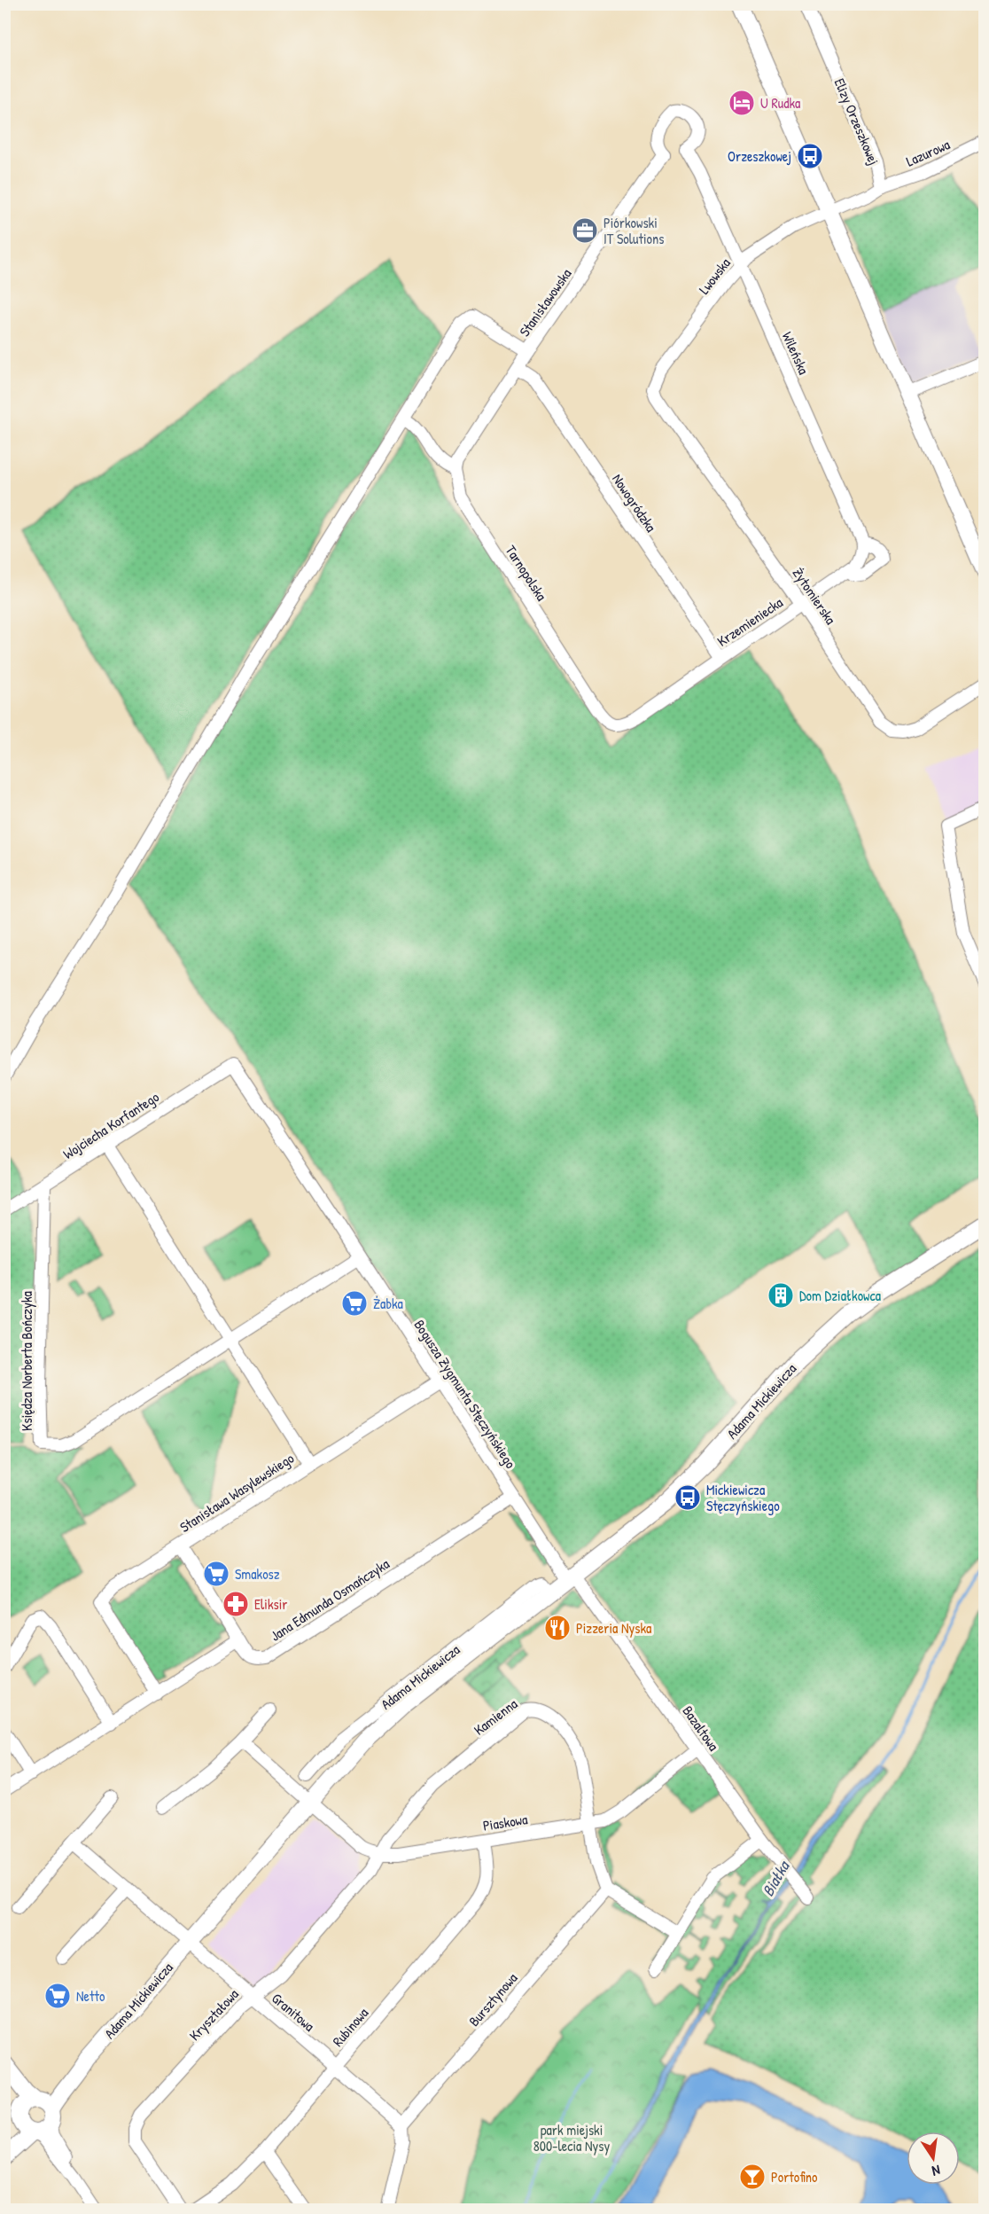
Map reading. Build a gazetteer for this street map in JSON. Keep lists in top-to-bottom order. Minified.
{"streets":{"street":["Elizy Orzeszkowej","Lazurowa","Lwowska","Stanisławowska","Wileńska","Nowogródzka","Tarnopolska","Żytomierska","Krzemieniecka","Wojciecha Korfantego","Księdza Norberta Bończyka","Bogusza Zygmunta Stęczyńskiego","Adama Mickiewicza","Stanisława Wasylewskiego","Jana Edmunda Osmańczyka","Kamienna","Bazaltowa","Piaskowa","Bursztynowa","Granitowa","Kryształowa","Rubinowa"]},"crossings":[["Elizy Orzeszkowej","Lazurowa"],["Lwowska","Wileńska"],["Lwowska","Żytomierska"],["Stanisławowska","Wileńska"],["Stanisławowska","Nowogródzka"],["Stanisławowska","Tarnopolska"],["Wileńska","Krzemieniecka"],["Nowogródzka","Krzemieniecka"],["Tarnopolska","Krzemieniecka"],["Żytomierska","Krzemieniecka"],["Wojciecha Korfantego","Księdza Norberta Bończyka"],["Wojciecha Korfantego","Bogusza Zygmunta Stęczyńskiego"],["Księdza Norberta Bończyka","Bogusza Zygmunta Stęczyńskiego"],["Księdza Norberta Bończyka","Stanisława Wasylewskiego"],["Bogusza Zygmunta Stęczyńskiego","Adama Mickiewicza"],["Bogusza Zygmunta Stęczyńskiego","Stanisława Wasylewskiego"],["Bogusza Zygmunta Stęczyńskiego","Jana Edmunda Osmańczyka"],["Bogusza Zygmunta Stęczyńskiego","Bazaltowa"],["Adama Mickiewicza","Bazaltowa"],["Adama Mickiewicza","Piaskowa"],["Adama Mickiewicza","Granitowa"],["Stanisława Wasylewskiego","Jana Edmunda Osmańczyka"],["Kamienna","Piaskowa"],["Kamienna","Bursztynowa"],["Kamienna","Kryształowa"],["Bazaltowa","Piaskowa"],["Piaskowa","Kryształowa"],["Piaskowa","Rubinowa"],["Bursztynowa","Granitowa"],["Granitowa","Kryształowa"],["Granitowa","Rubinowa"]],"water":["Białka"],"parks":["park miejski 800-lecia Nysy"],"places":{"hotel":["U Rudka"],"bus stop":["Orzeszkowej","Mickiewicza Stęczyńskiego"],"office":["Piórkowski IT Solutions"],"building":["Dom Działkowca"],"supermarket":["Żabka","Smakosz","Netto"],"pharmacy":["Eliksir"],"restaurant":["Pizzeria Nyska"],"bar":["Portofino"]},"north":"bottom"}
